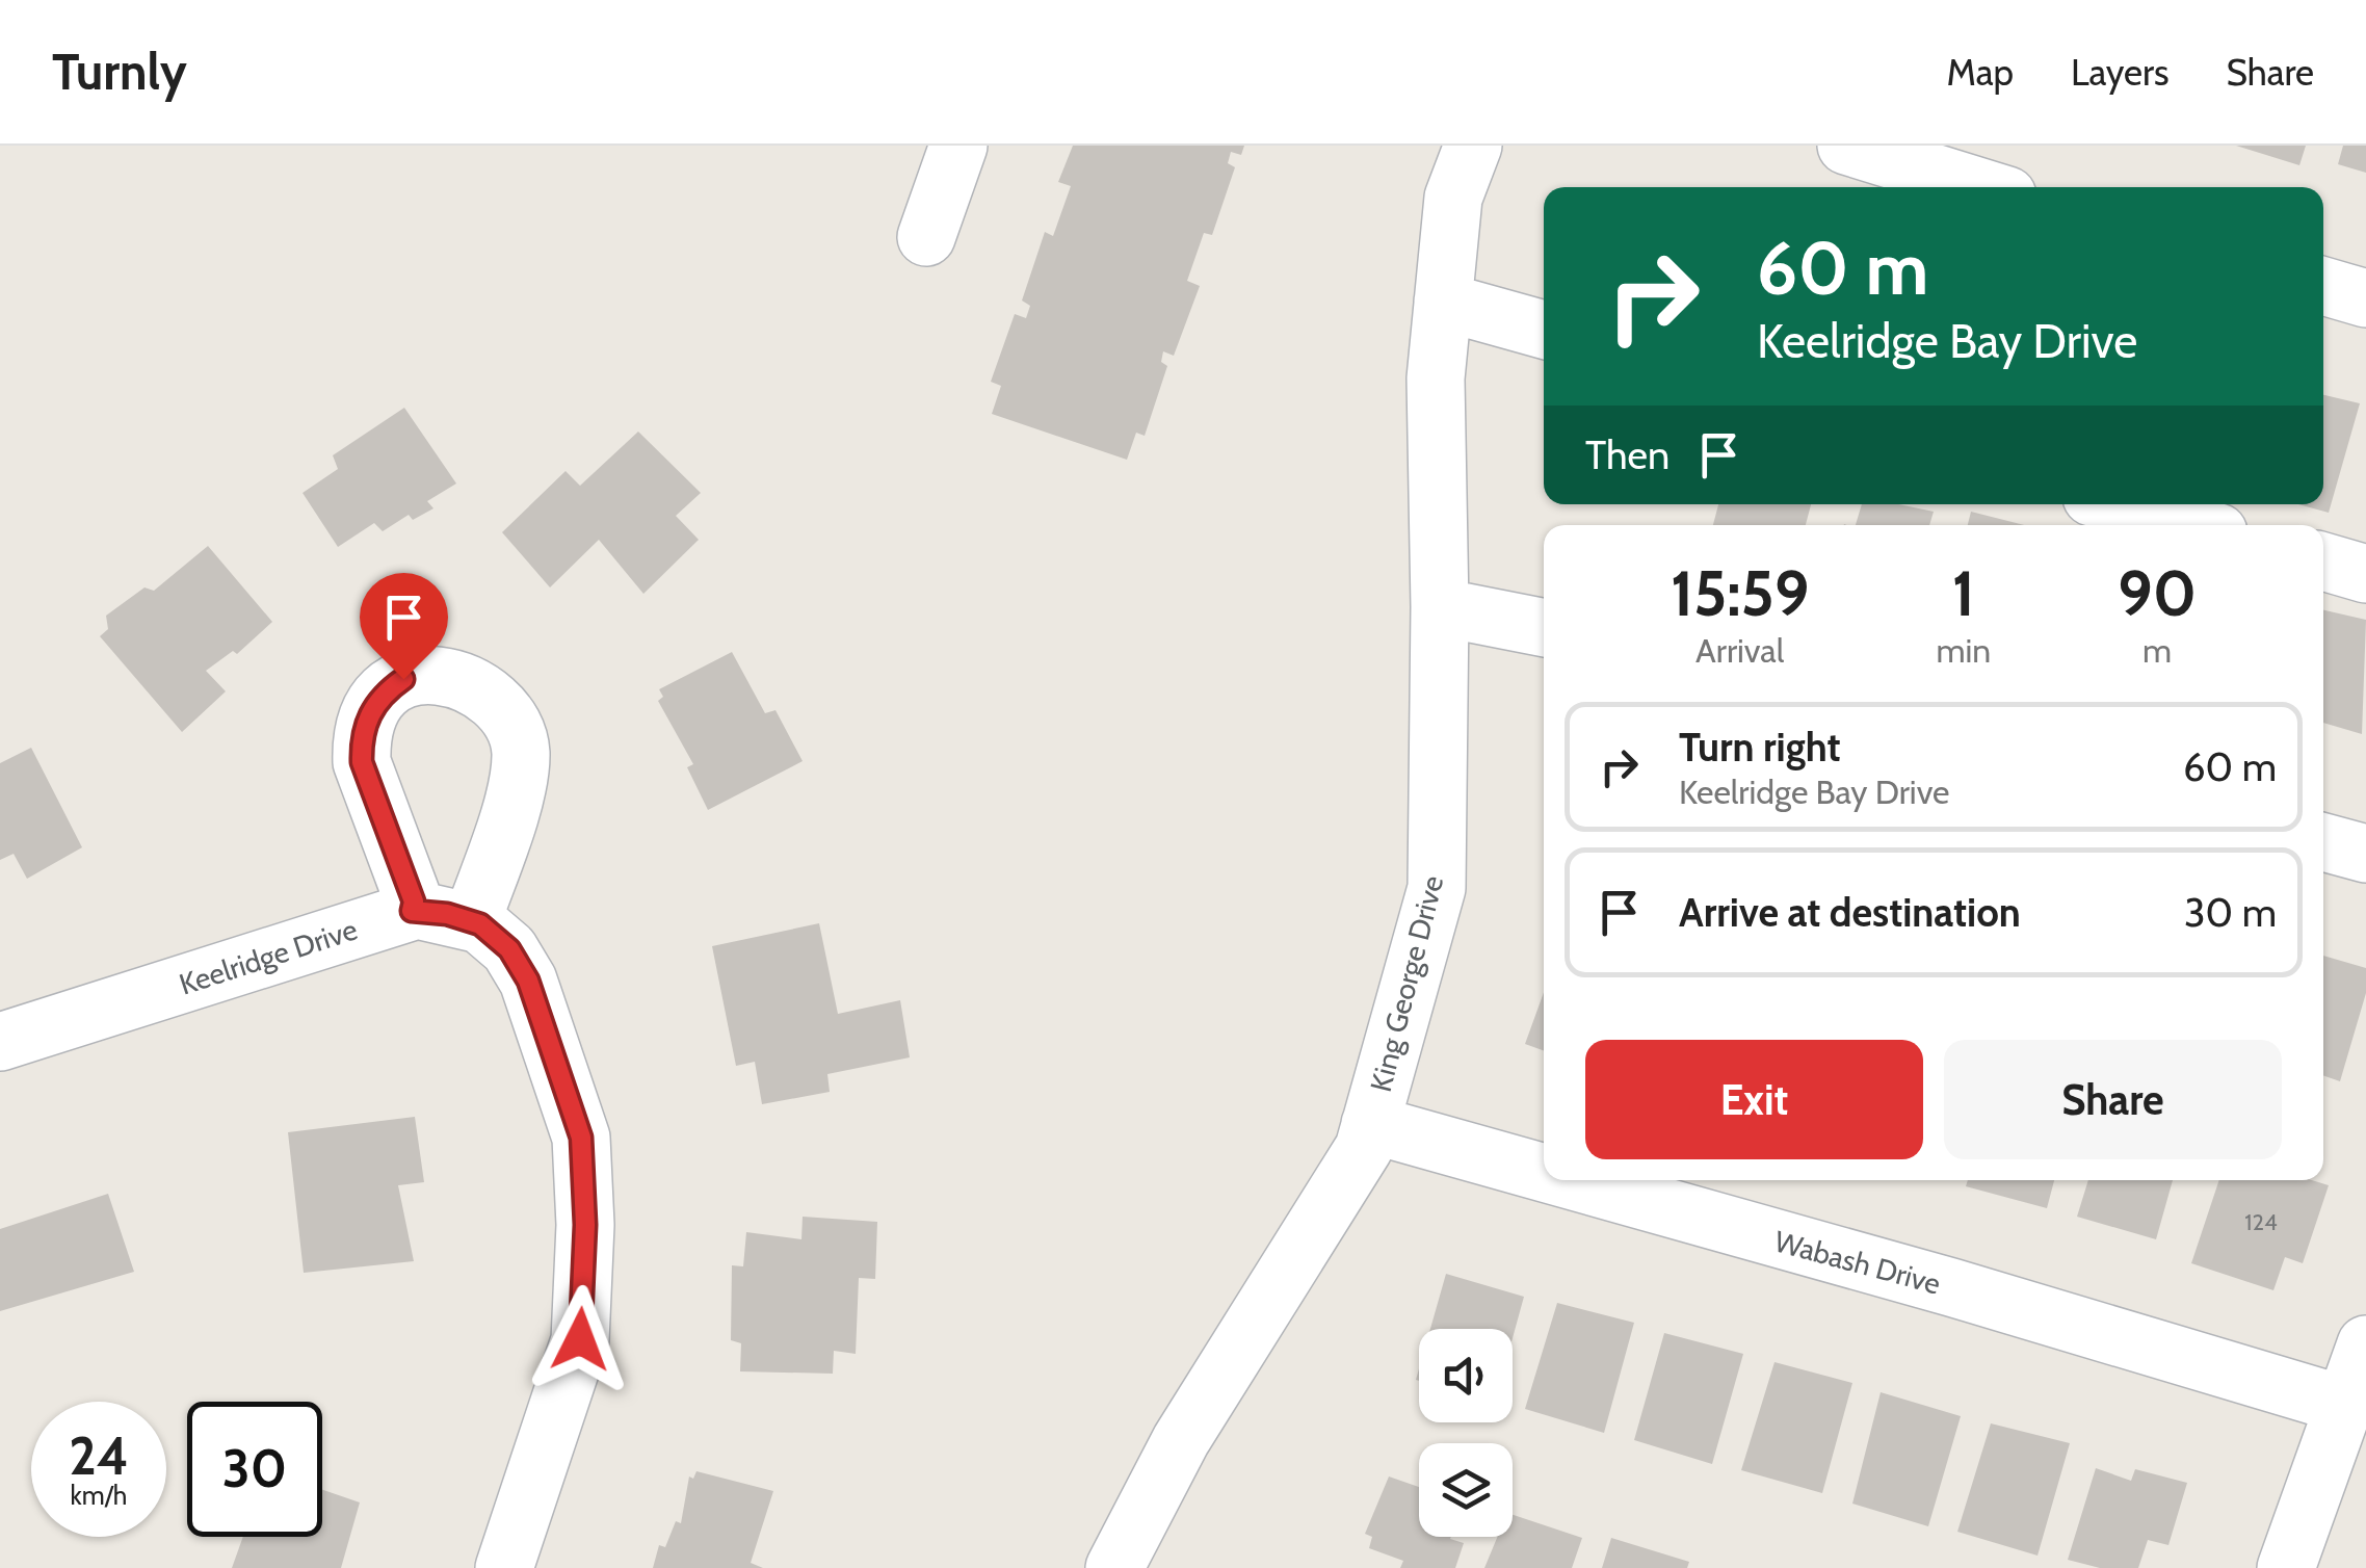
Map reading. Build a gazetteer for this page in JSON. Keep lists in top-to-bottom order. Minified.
{"streets":{"street":["Keelridge Drive","King George Drive","Wabash Drive"]},"crossings":[["King George Drive","Wabash Drive"]],"house_numbers":["124"],"page":{"header":"Turnly","nav":["Map","Layers","Share"],"turn":["60 m","Keelridge Bay Drive"],"then":"Then","eta":["15:59","Arrival","1","min","90","m"],"list":[{"name":"Turn right","note":"Keelridge Bay Drive","value":"60 m"},{"name":"Arrive at destination","value":"30 m"}],"buttons":["Exit","Share"],"speed":"24 km/h","limit":"30"}}
